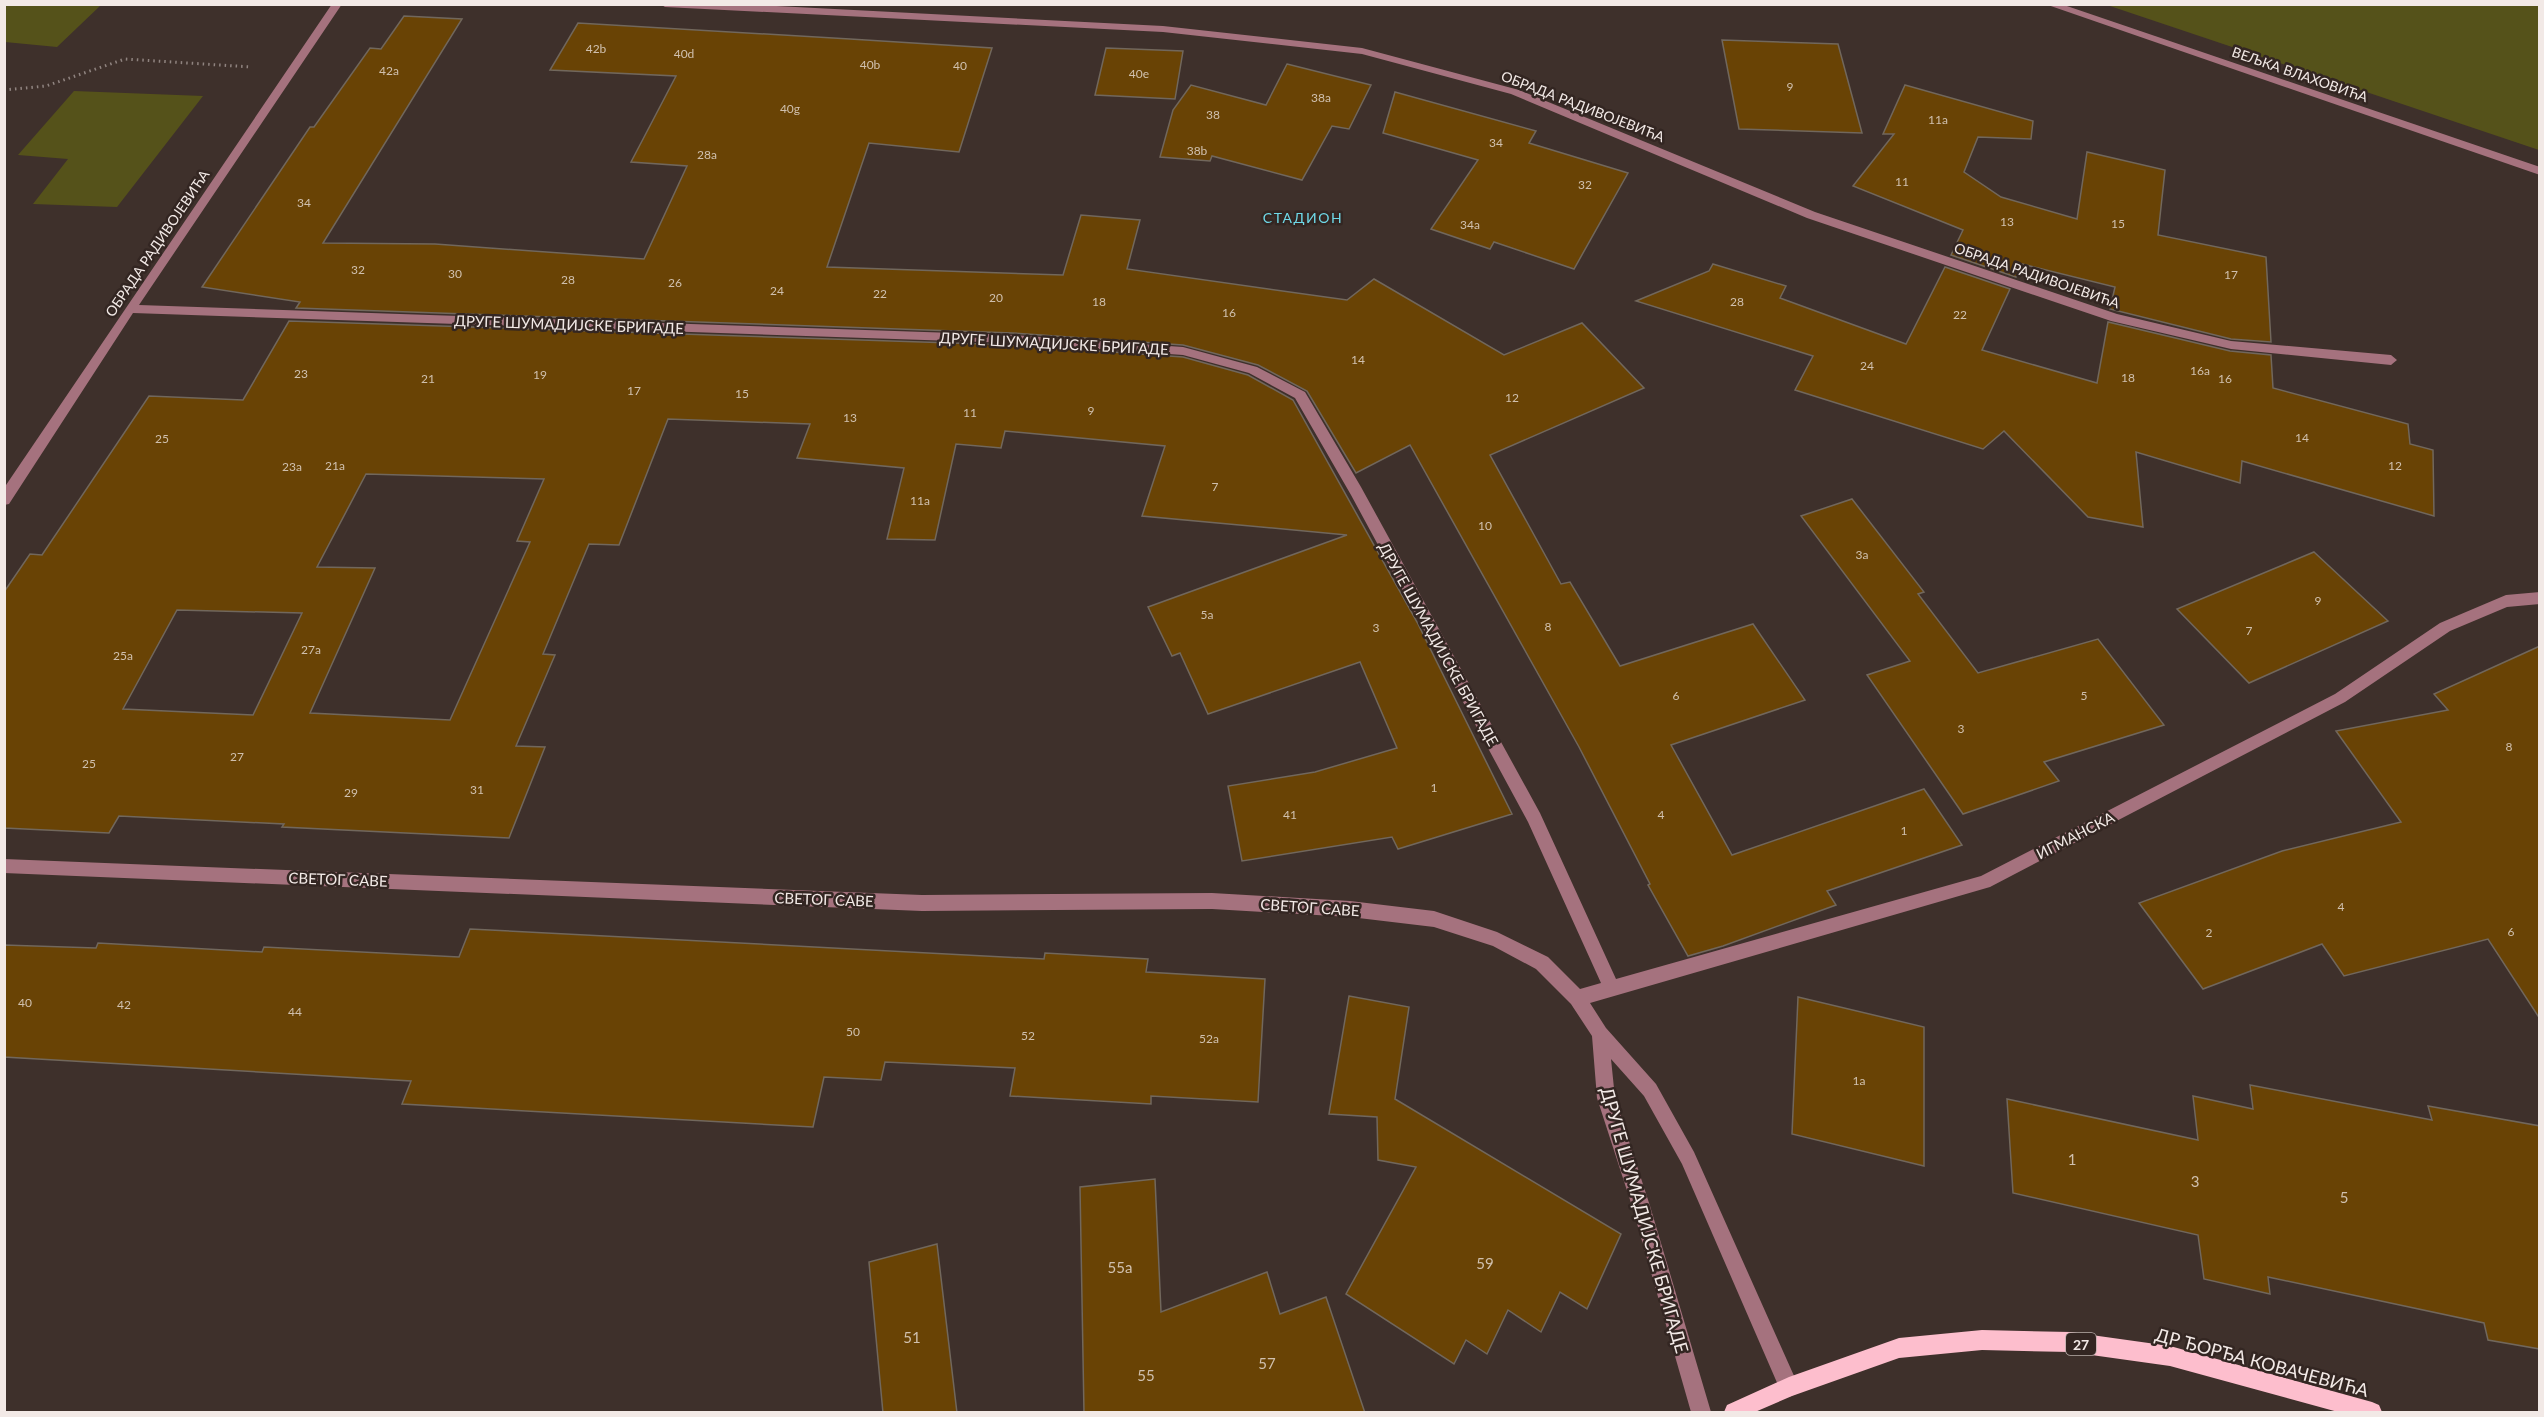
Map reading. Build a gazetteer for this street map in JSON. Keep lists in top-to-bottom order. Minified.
{"streets":{"main road":["27","ДР ЂОРЂА КОВАЧЕВИЋА"],"street":["ВЕЉКА ВЛАХОВИЋА","ОБРАДА РАДИВОЈЕВИЋА","ДРУГЕ ШУМАДИЈСКЕ БРИГАДЕ","ИГМАНСКА","СВЕТОГ САВЕ"]},"crossings":[["ОБРАДА РАДИВОЈЕВИЋА","ДРУГЕ ШУМАДИЈСКЕ БРИГАДЕ"],["ДРУГЕ ШУМАДИЈСКЕ БРИГАДЕ","ИГМАНСКА"],["ДРУГЕ ШУМАДИЈСКЕ БРИГАДЕ","СВЕТОГ САВЕ"],["ДРУГЕ ШУМАДИЈСКЕ БРИГАДЕ","27"],["ДРУГЕ ШУМАДИЈСКЕ БРИГАДЕ","ДР ЂОРЂА КОВАЧЕВИЋА"],["ИГМАНСКА","СВЕТОГ САВЕ"],["27","ДР ЂОРЂА КОВАЧЕВИЋА"]],"districts":["СТАДИОН"],"house_numbers":["42b","40d","40b","40","42a","40e","9","38a","40g","38","11a","34","38b","28a","11","32","34","13","15","34a","32","30","17","28","26","24","22","20","18","28","16","22","14","24","16a","23","19","18","21","16","17","15","12","9","11","13","14","25","21a","12","23a","7","11a","10","3a","9","5a","8","3","7","27a","25a","6","5","3","8","27","25","1","31","29","41","4","1","4","6","2","40","42","44","50","52","52a","1a","1","3","5","59","55a","51","57","55"]}
